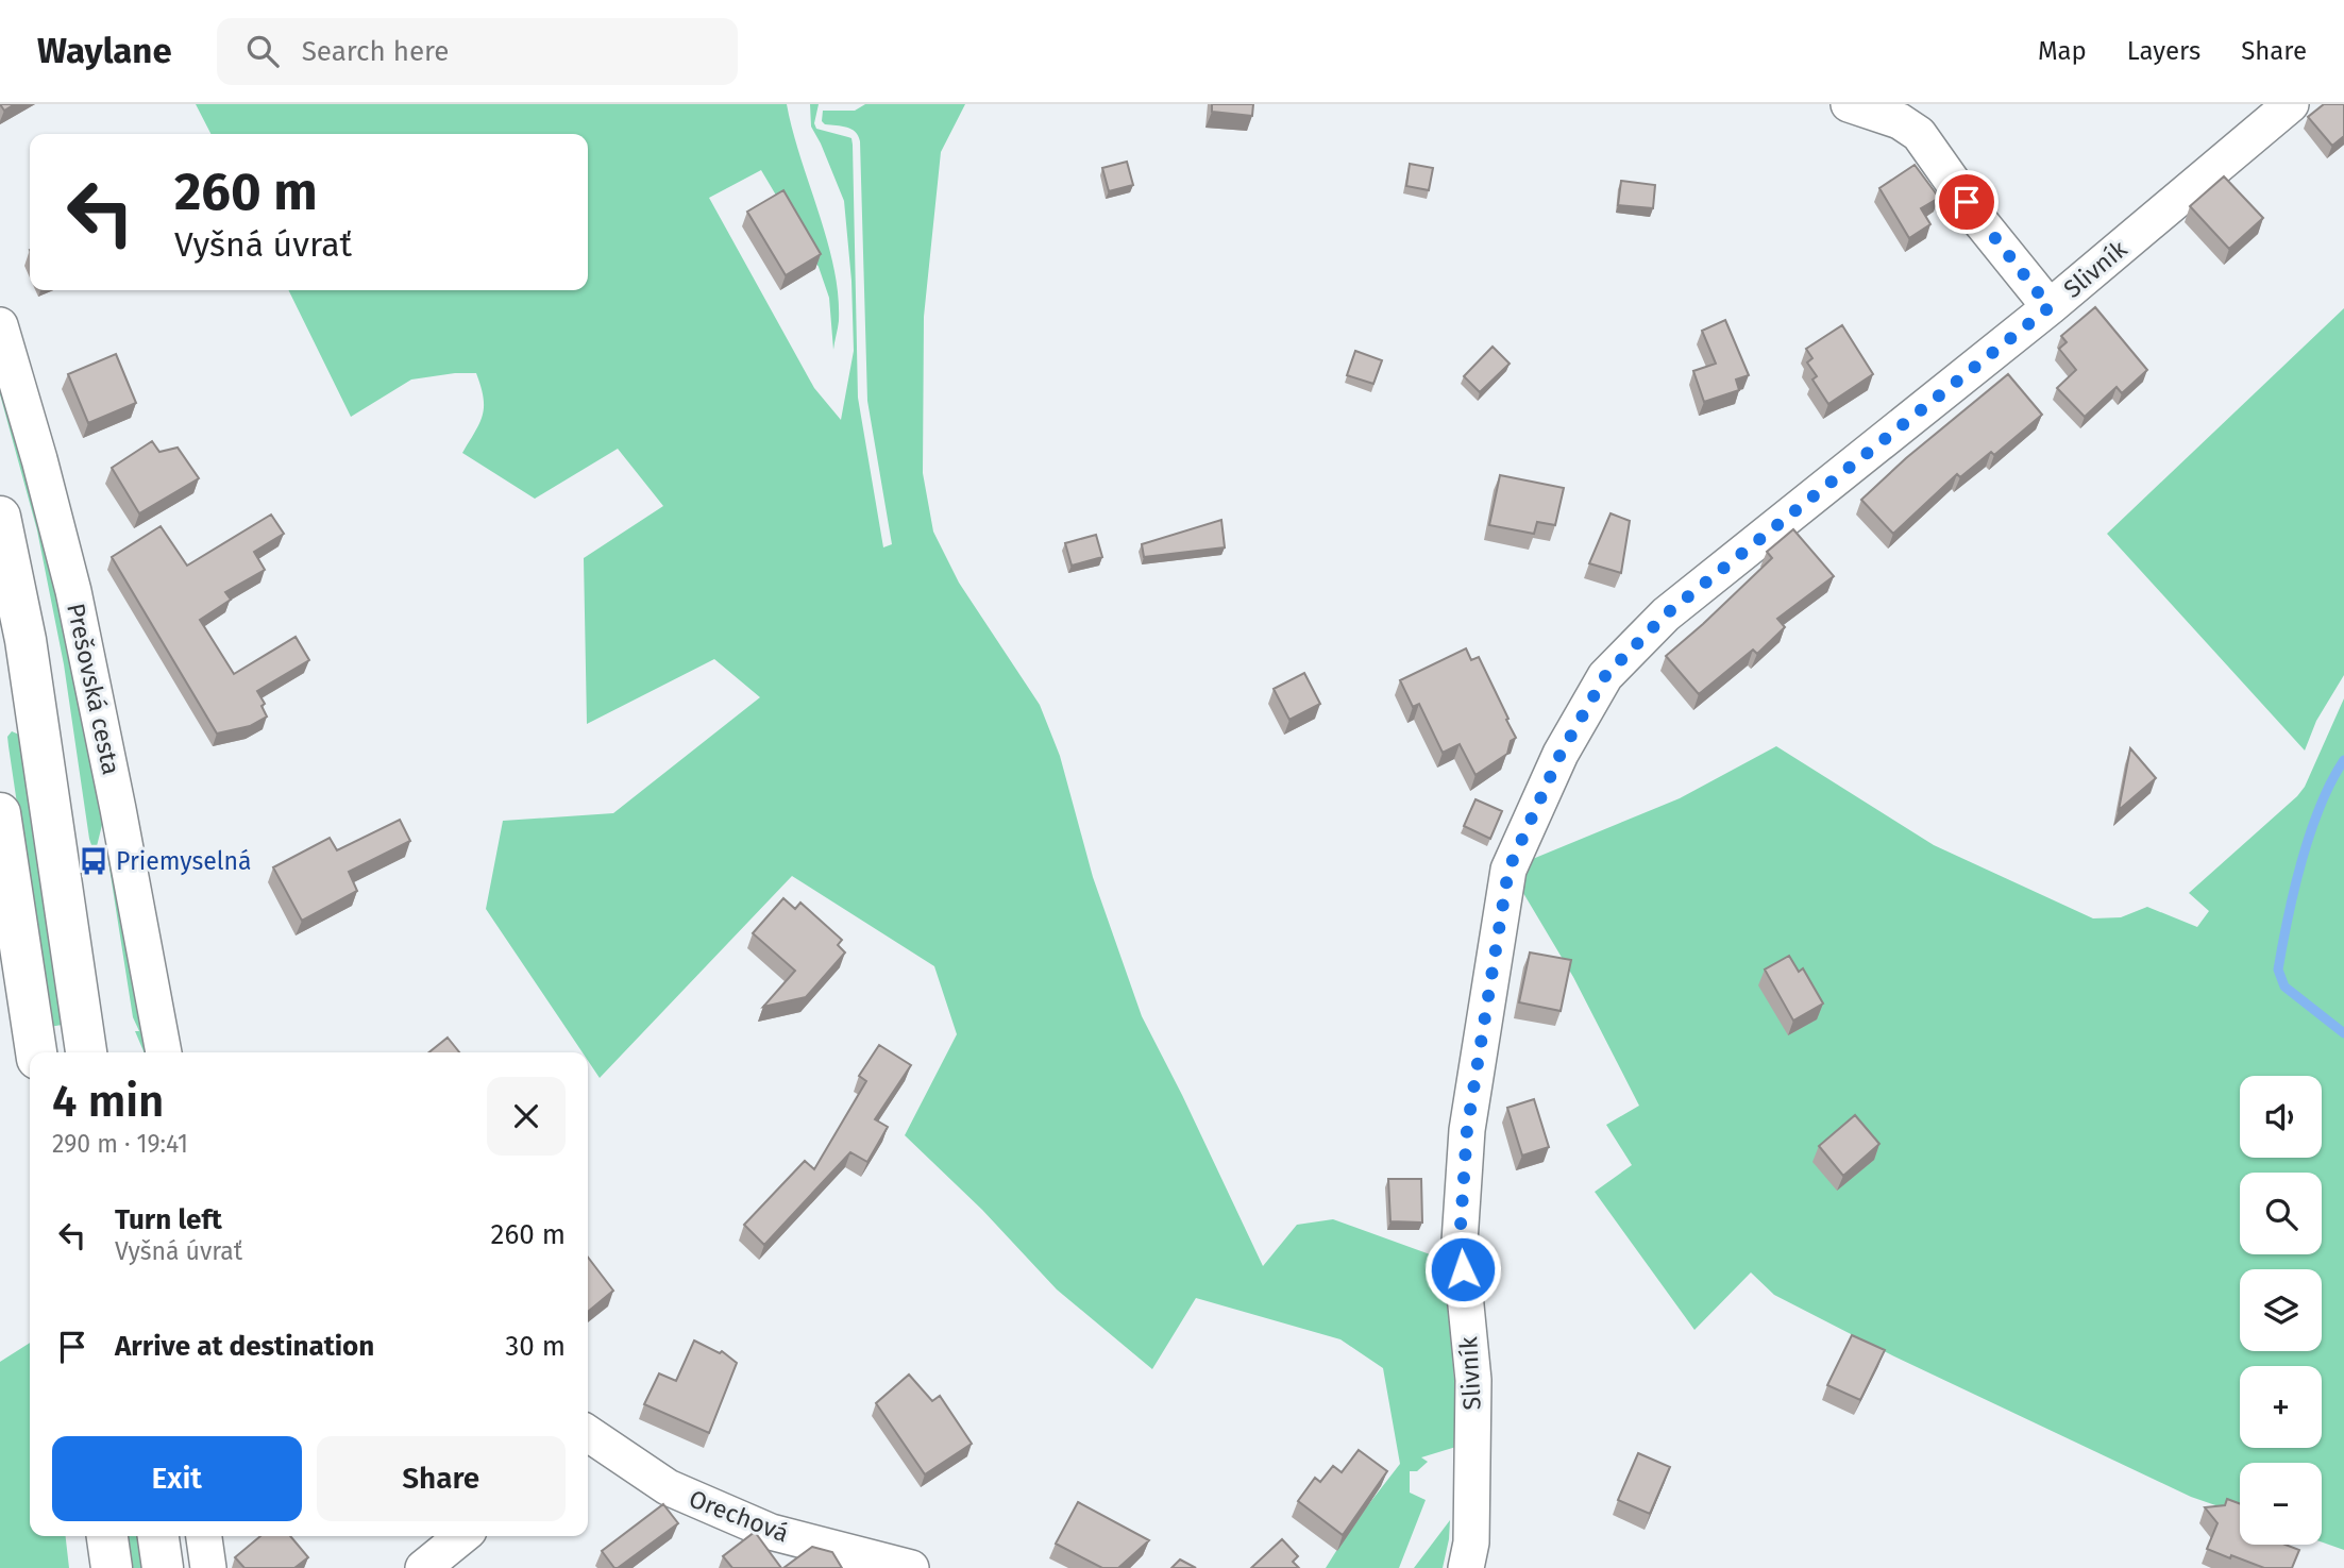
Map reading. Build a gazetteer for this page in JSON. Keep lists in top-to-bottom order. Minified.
{"streets":{"street":["Slivník","Prešovská cesta","Orechová"]},"places":{"bus stop":["Priemyselná"]},"page":{"header":"Waylane","search":"Search here","nav":["Map","Layers","Share"],"turn":["260 m","Vyšná úvrať"],"heading":["4 min","290 m · 19:41"],"map_buttons":["+","−"],"list":[{"name":"Turn left","note":"Vyšná úvrať","value":"260 m"},{"name":"Arrive at destination","value":"30 m"}],"buttons":["Exit","Share"]}}
